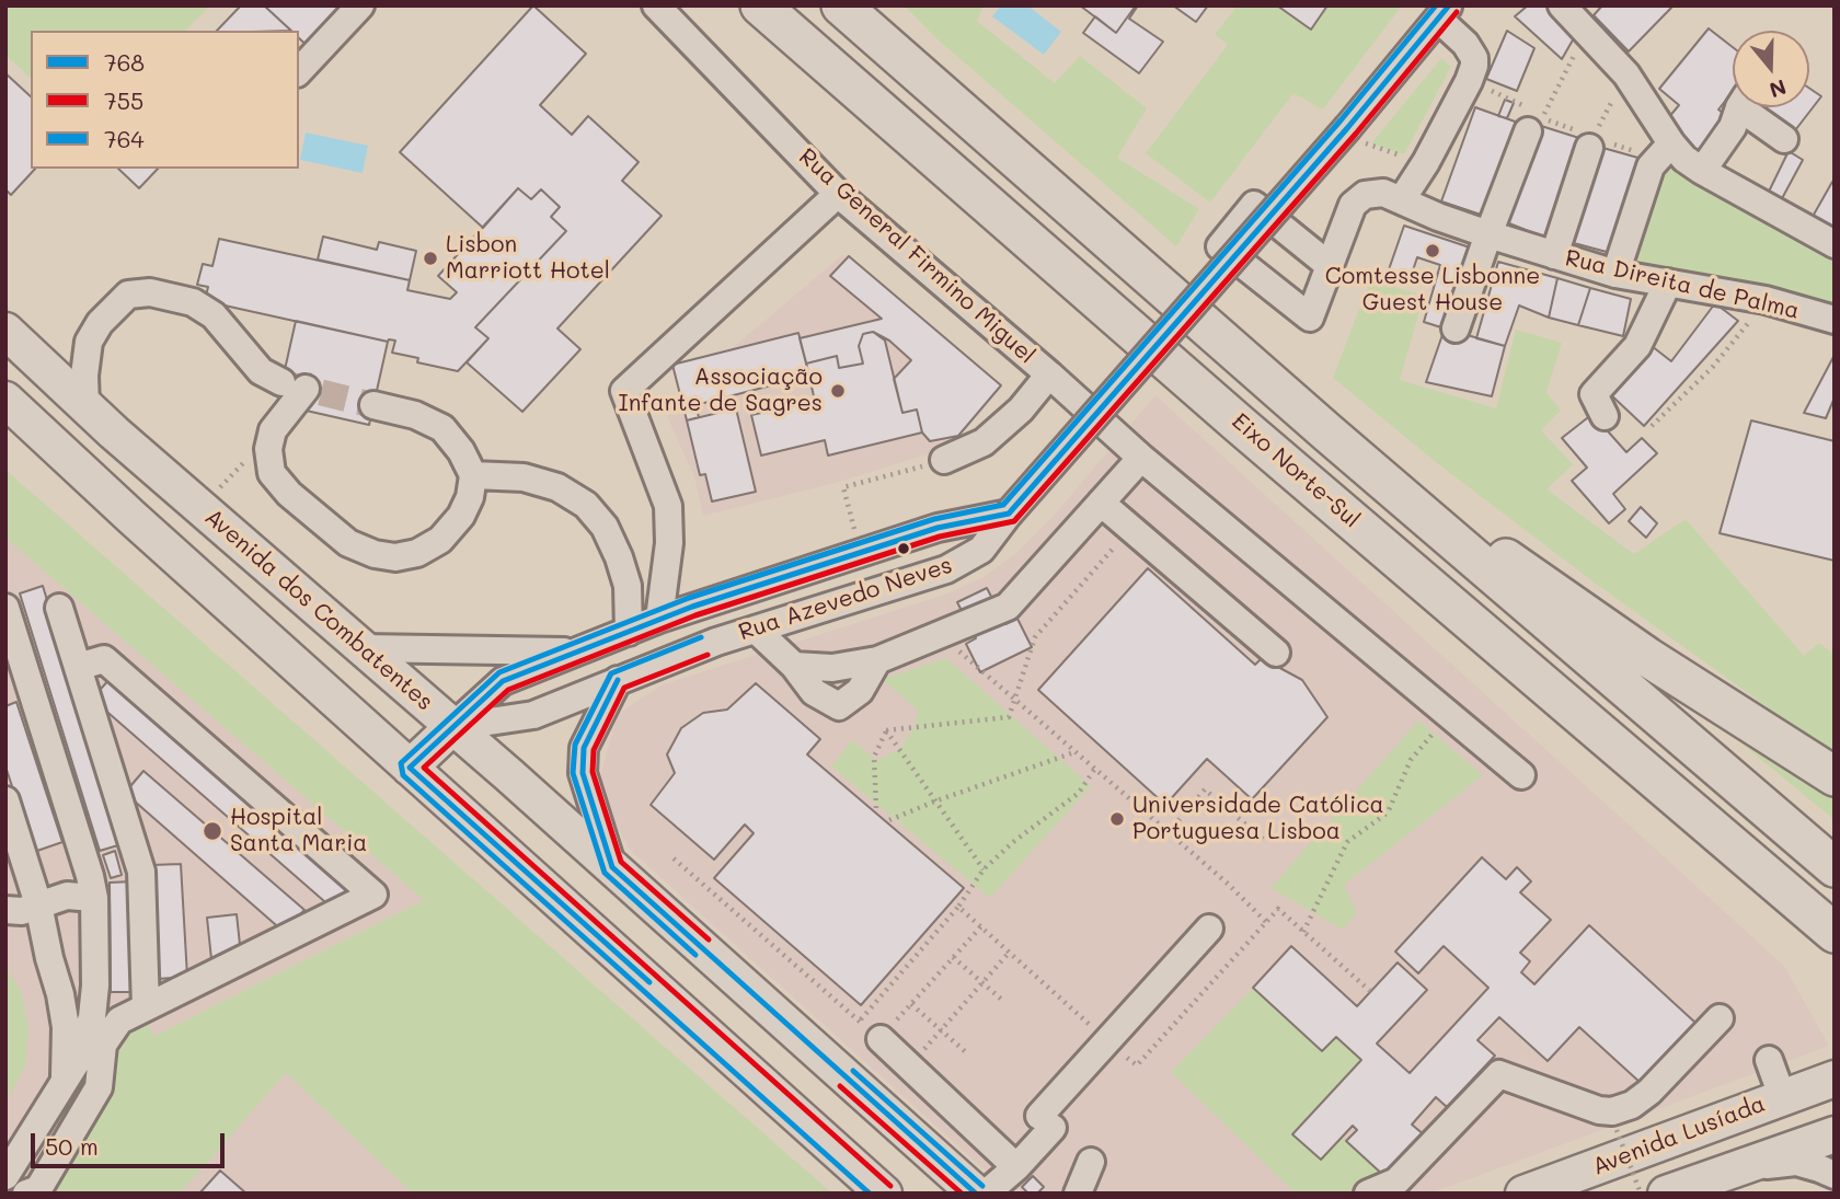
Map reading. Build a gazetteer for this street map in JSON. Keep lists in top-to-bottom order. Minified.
{"streets":{"highway":["Eixo Norte-Sul"],"main road":["Avenida dos Combatentes","Avenida Lusíada"],"street":["Rua General Firmino Miguel","Rua Direita de Palma","Rua Azevedo Neves"]},"crossings":[["Rua Azevedo Neves","Avenida dos Combatentes"]],"places":["Comtesse Lisbonne Guest House","Lisbon Marriott Hotel","Associação Infante de Sagres","Universidade Católica Portuguesa Lisboa","Hospital Santa Maria"],"lines":["transit line 768","transit line 764","transit line 755"],"legend":["768","755","764"],"scale_bar":"50 m","north":"bottom"}
